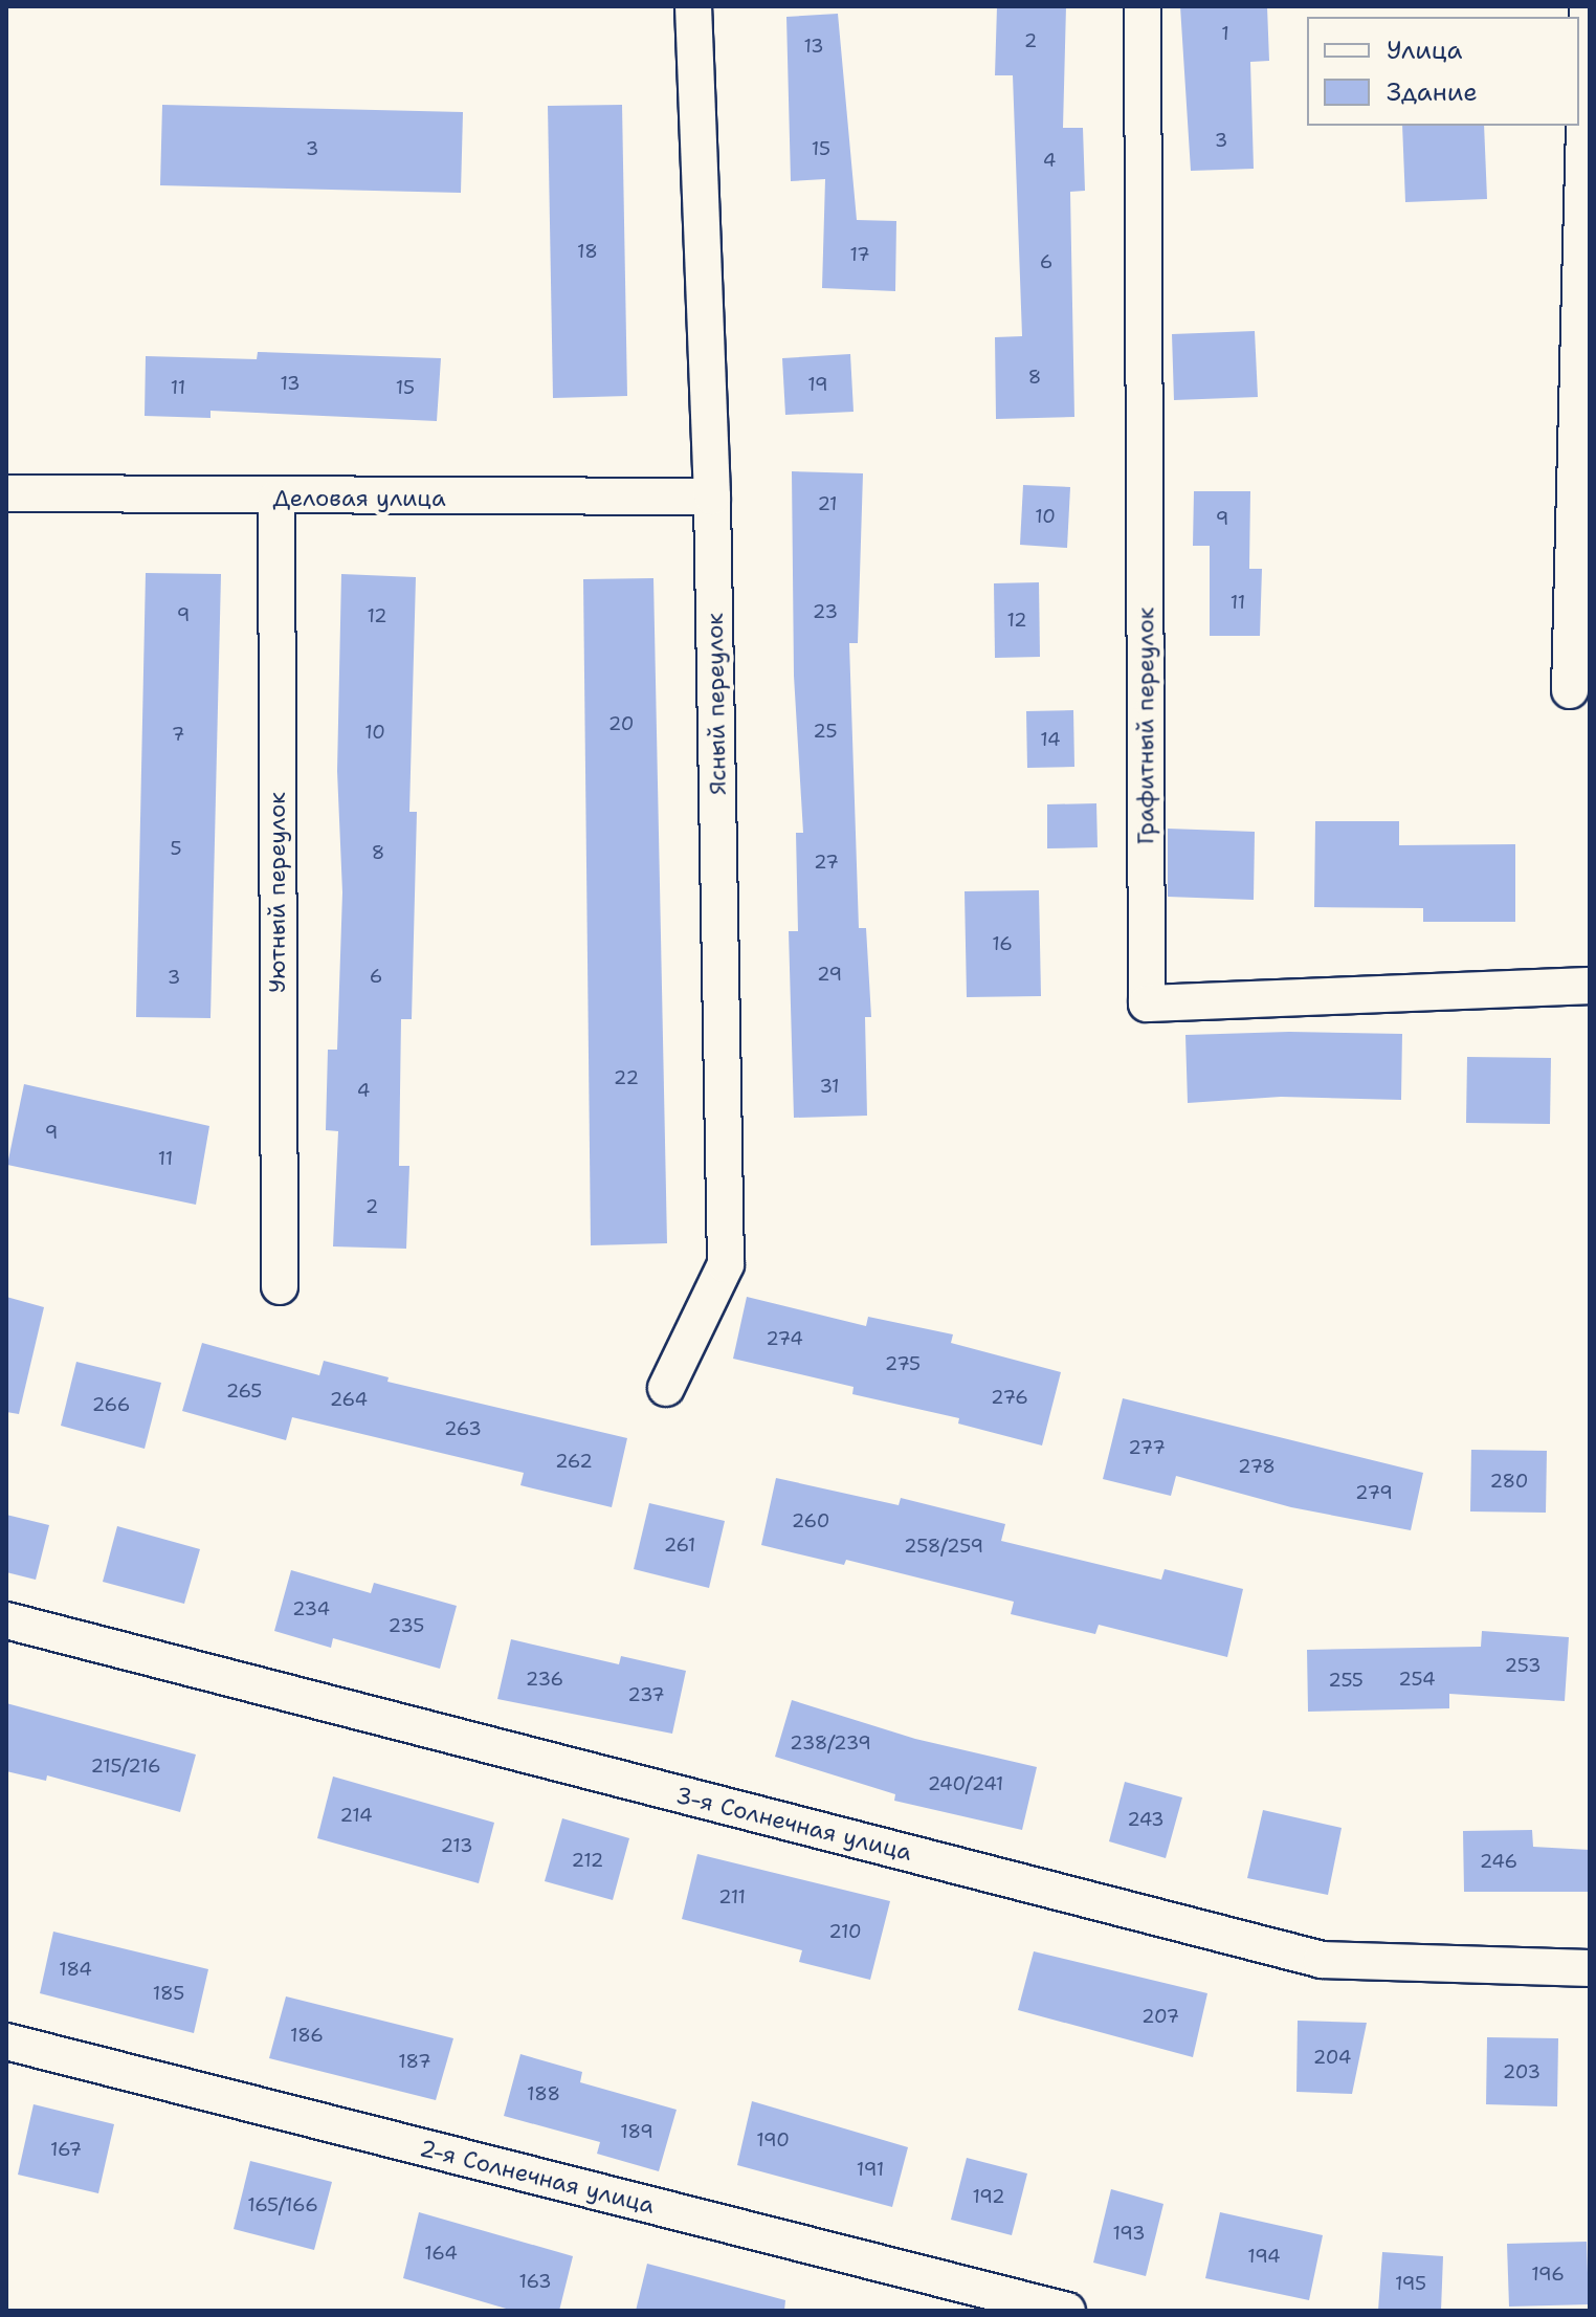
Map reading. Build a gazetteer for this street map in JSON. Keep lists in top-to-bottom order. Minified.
{"streets":{"street":["Деловая улица","Ясный переулок","Графитный переулок","Уютный переулок","3-я Солнечная улица","2-я Солнечная улица"]},"crossings":[["Деловая улица","Ясный переулок"],["Деловая улица","Уютный переулок"]],"house_numbers":["1","2","13","3","3","15","4","18","17","6","8","13","19","11","15","21","10","9","11","23","9","12","12","20","25","10","7","14","5","8","27","16","29","6","3","22","31","4","9","11","2","274","275","265","276","264","266","263","277","262","278","280","279","260","261","258/259","234","235","253","236","254","255","237","238/239","215/216","240/241","214","243","213","212","246","211","210","184","185","207","186","204","187","203","188","189","190","167","191","192","165/166","193","164","194","196","163","195"],"legend":["Улица","Здание"]}
